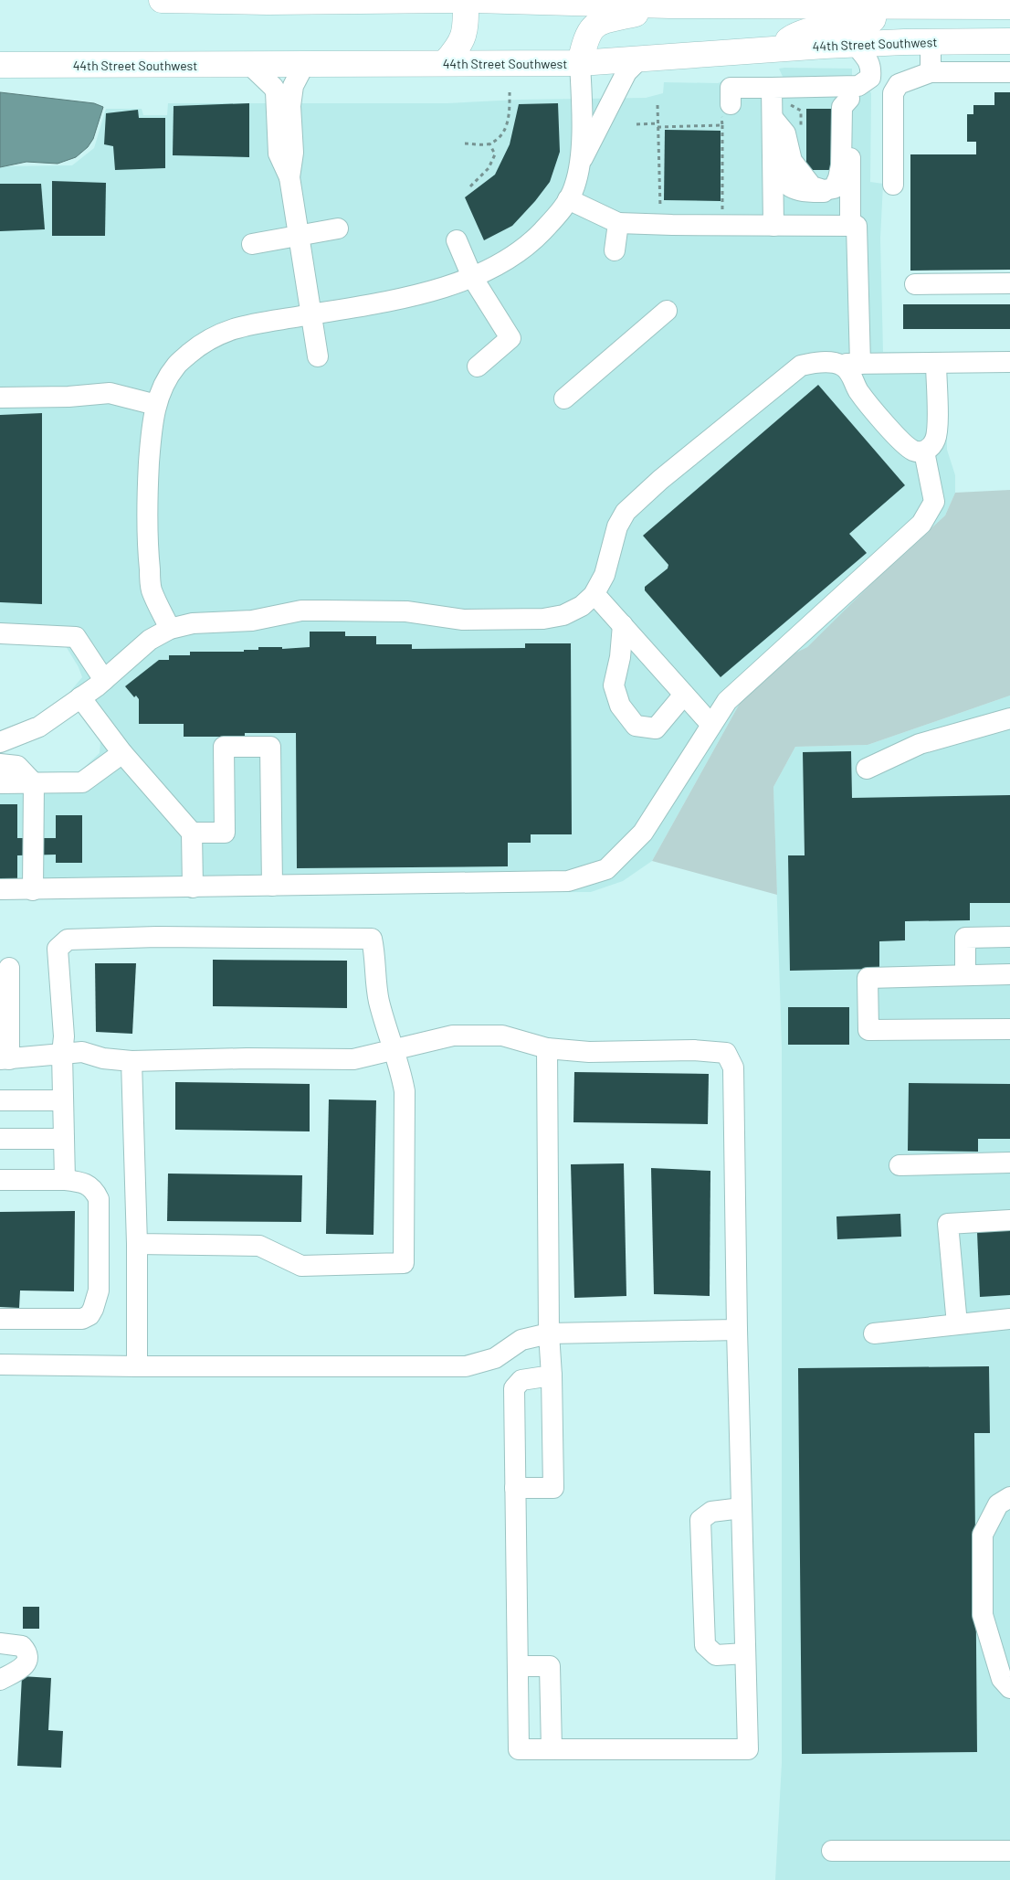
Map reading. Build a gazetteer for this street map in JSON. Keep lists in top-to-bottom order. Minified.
{"streets":{"main road":["44th Street Southwest"]}}
